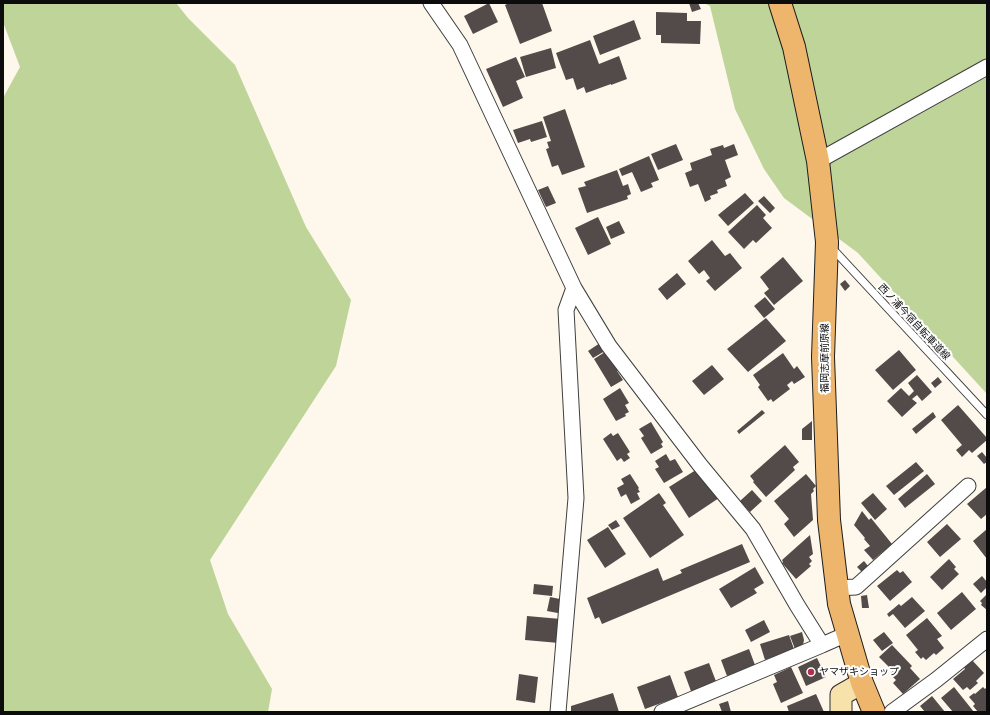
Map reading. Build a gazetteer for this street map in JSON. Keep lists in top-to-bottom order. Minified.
{"streets":{"main road":["福岡志摩前原線"],"lane":["西ノ浦今宿自転車道線"]},"crossings":[["西ノ浦今宿自転車道線","福岡志摩前原線"]],"places":["ヤマザキショップ"]}
